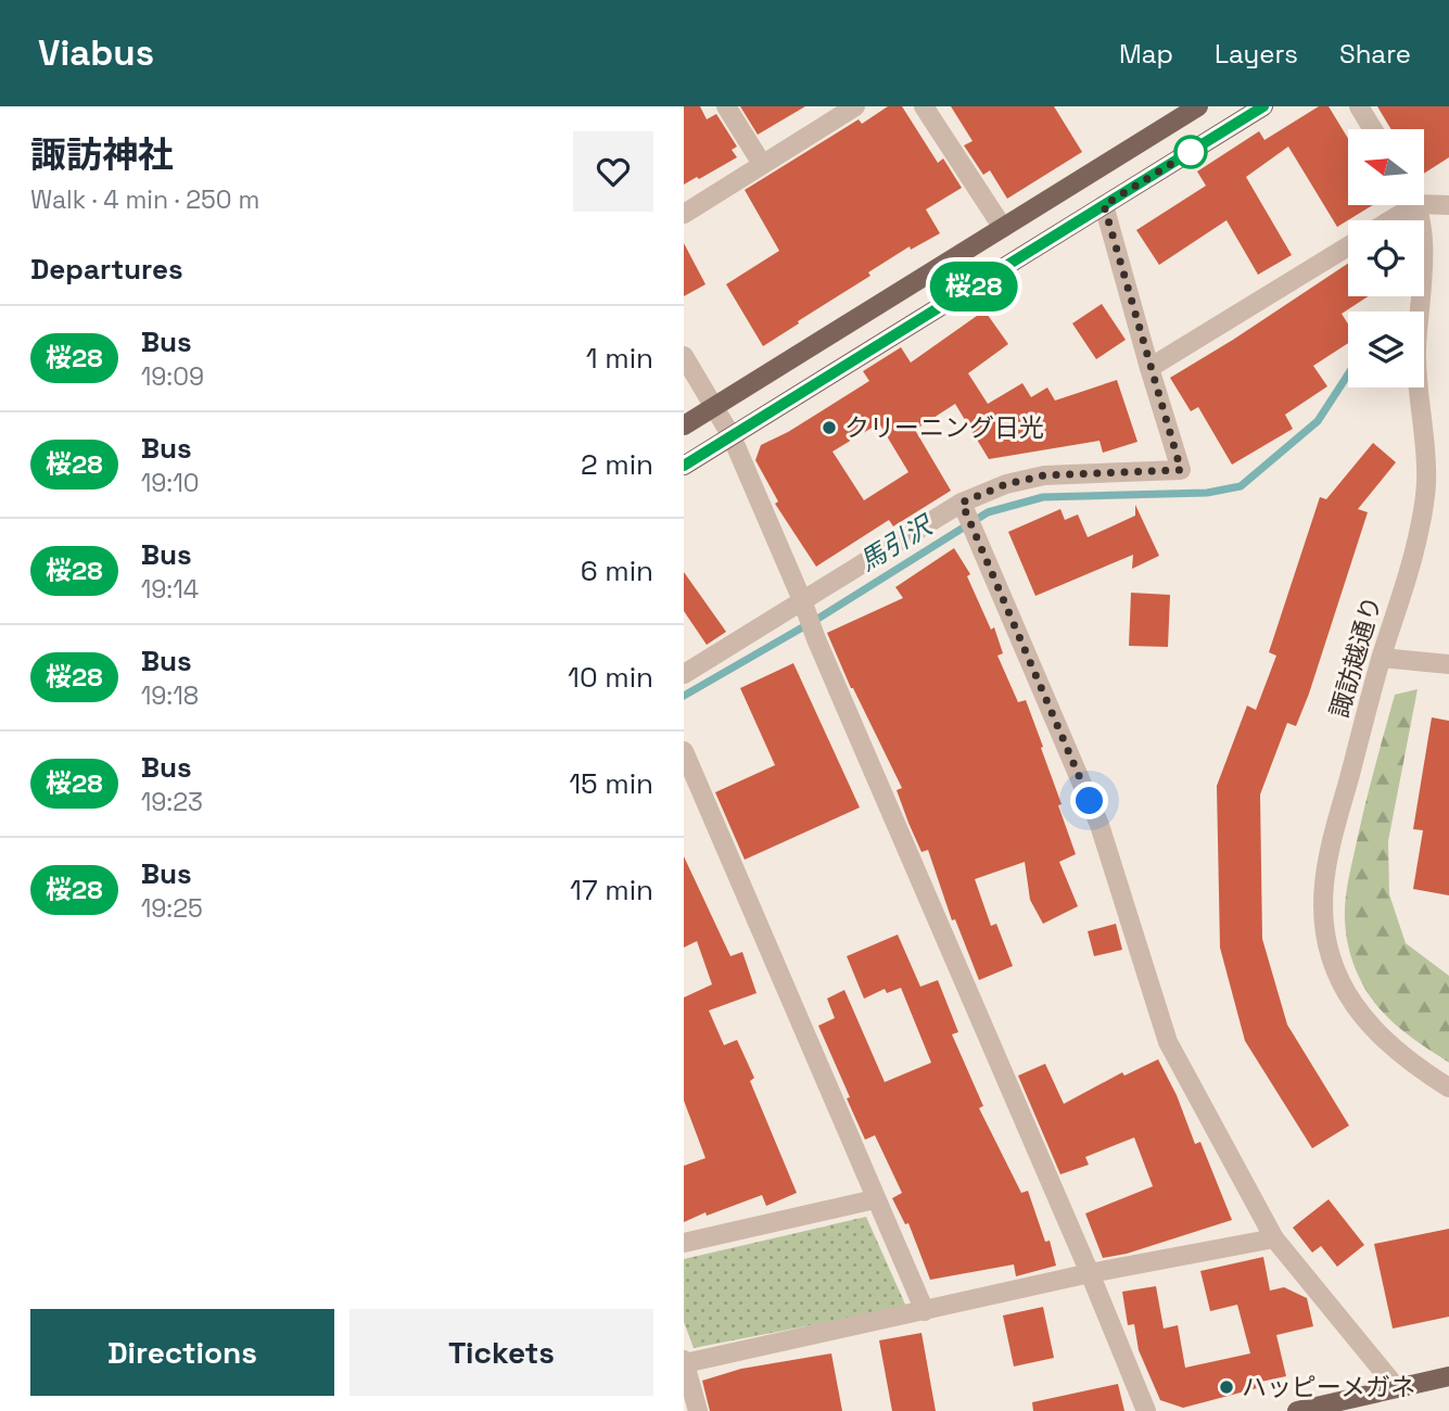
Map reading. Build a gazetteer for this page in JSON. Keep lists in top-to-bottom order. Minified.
{"streets":{"street":["諏訪越通り"]},"water":["馬引沢"],"places":["クリーニング日光","ハッピーメガネ"],"lines":["bus line 桜28"],"north":"left","page":{"header":"Viabus","nav":["Map","Layers","Share"],"heading":[["諏訪神社","Walk · 4 min · 250 m"],"Departures"],"on_map":"桜28","list":[{"mark":"桜28","name":"Bus","note":"19:09","value":"1 min"},{"mark":"桜28","name":"Bus","note":"19:10","value":"2 min"},{"mark":"桜28","name":"Bus","note":"19:14","value":"6 min"},{"mark":"桜28","name":"Bus","note":"19:18","value":"10 min"},{"mark":"桜28","name":"Bus","note":"19:23","value":"15 min"},{"mark":"桜28","name":"Bus","note":"19:25","value":"17 min"}],"buttons":["Directions","Tickets"]}}
